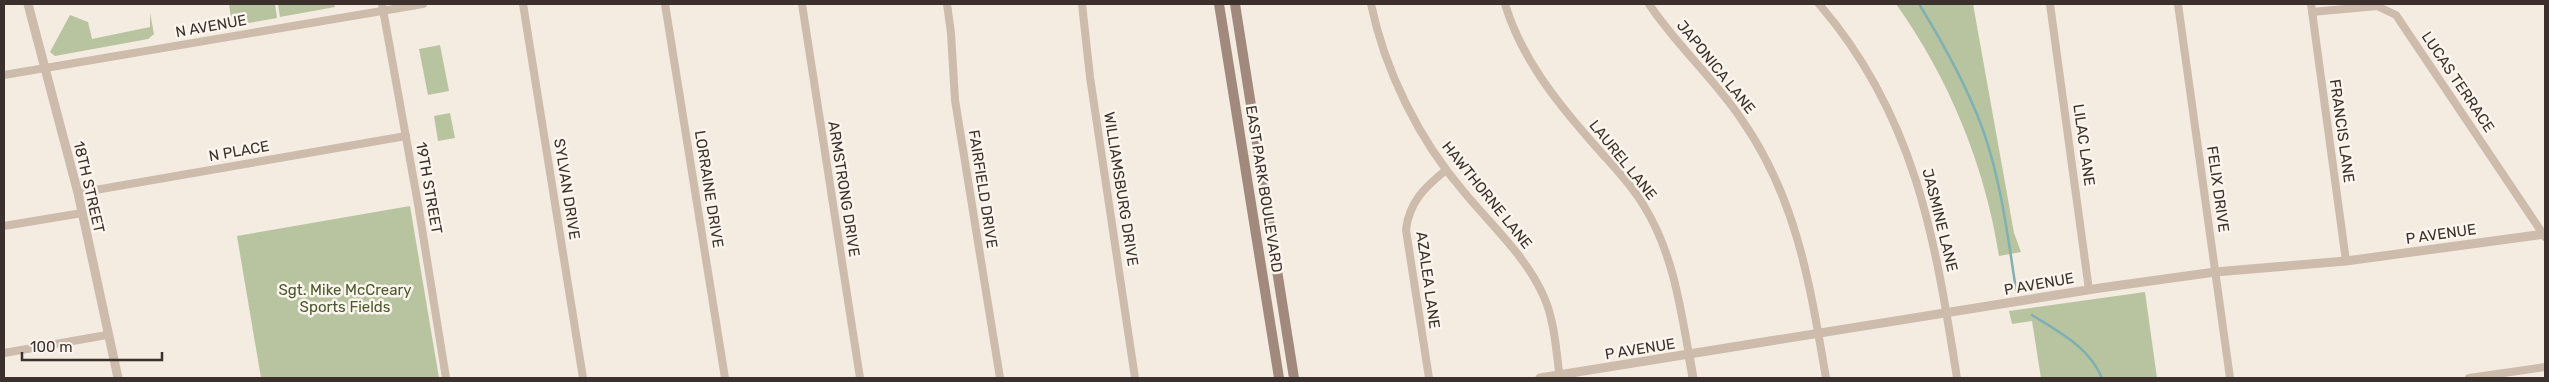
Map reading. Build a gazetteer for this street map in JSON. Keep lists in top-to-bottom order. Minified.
{"streets":{"main road":["EAST PARK BOULEVARD"],"street":["N AVENUE","JAPONICA LANE","LUCAS TERRACE","FRANCIS LANE","LILAC LANE","N PLACE","LAUREL LANE","18TH STREET","19TH STREET","SYLVAN DRIVE","LORRAINE DRIVE","ARMSTRONG DRIVE","FAIRFIELD DRIVE","WILLIAMSBURG DRIVE","FELIX DRIVE","HAWTHORNE LANE","JASMINE LANE","P AVENUE","AZALEA LANE"]},"crossings":[["N AVENUE","18TH STREET"],["N AVENUE","19TH STREET"],["JAPONICA LANE","P AVENUE"],["LUCAS TERRACE","FRANCIS LANE"],["LUCAS TERRACE","P AVENUE"],["FRANCIS LANE","P AVENUE"],["LILAC LANE","P AVENUE"],["N PLACE","18TH STREET"],["N PLACE","19TH STREET"],["LAUREL LANE","P AVENUE"],["FELIX DRIVE","P AVENUE"],["HAWTHORNE LANE","P AVENUE"],["HAWTHORNE LANE","AZALEA LANE"],["JASMINE LANE","P AVENUE"]],"parks":["Sgt. Mike McCreary Sports Fields"],"scale_bar":"100 m"}
